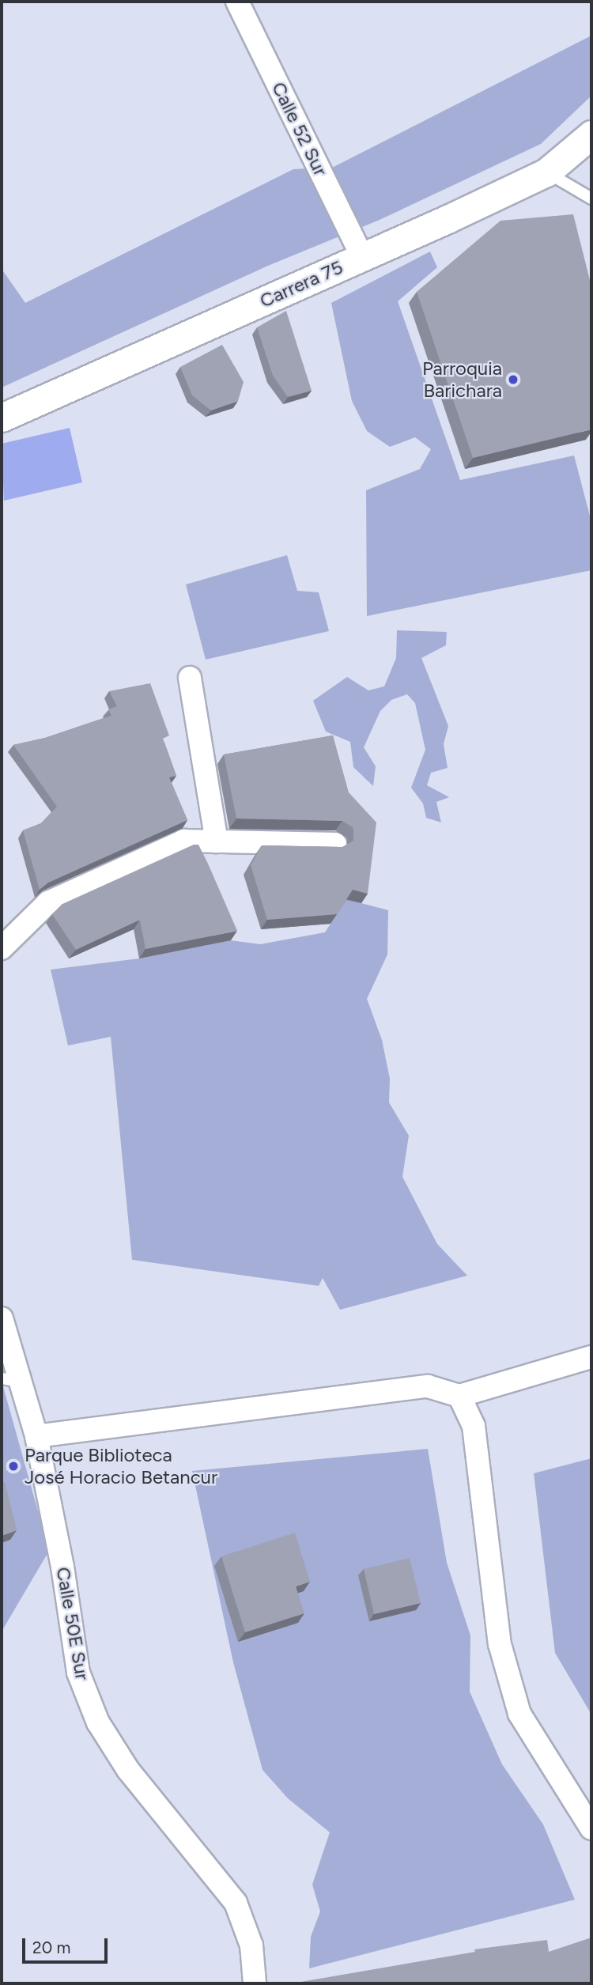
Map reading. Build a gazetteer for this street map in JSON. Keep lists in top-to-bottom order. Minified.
{"streets":{"street":["Calle 52 Sur","Carrera 75","Calle 50E Sur"]},"crossings":[["Calle 52 Sur","Carrera 75"]],"places":["Parroquia Barichara","Parque Biblioteca José Horacio Betancur"],"scale_bar":"20 m"}
